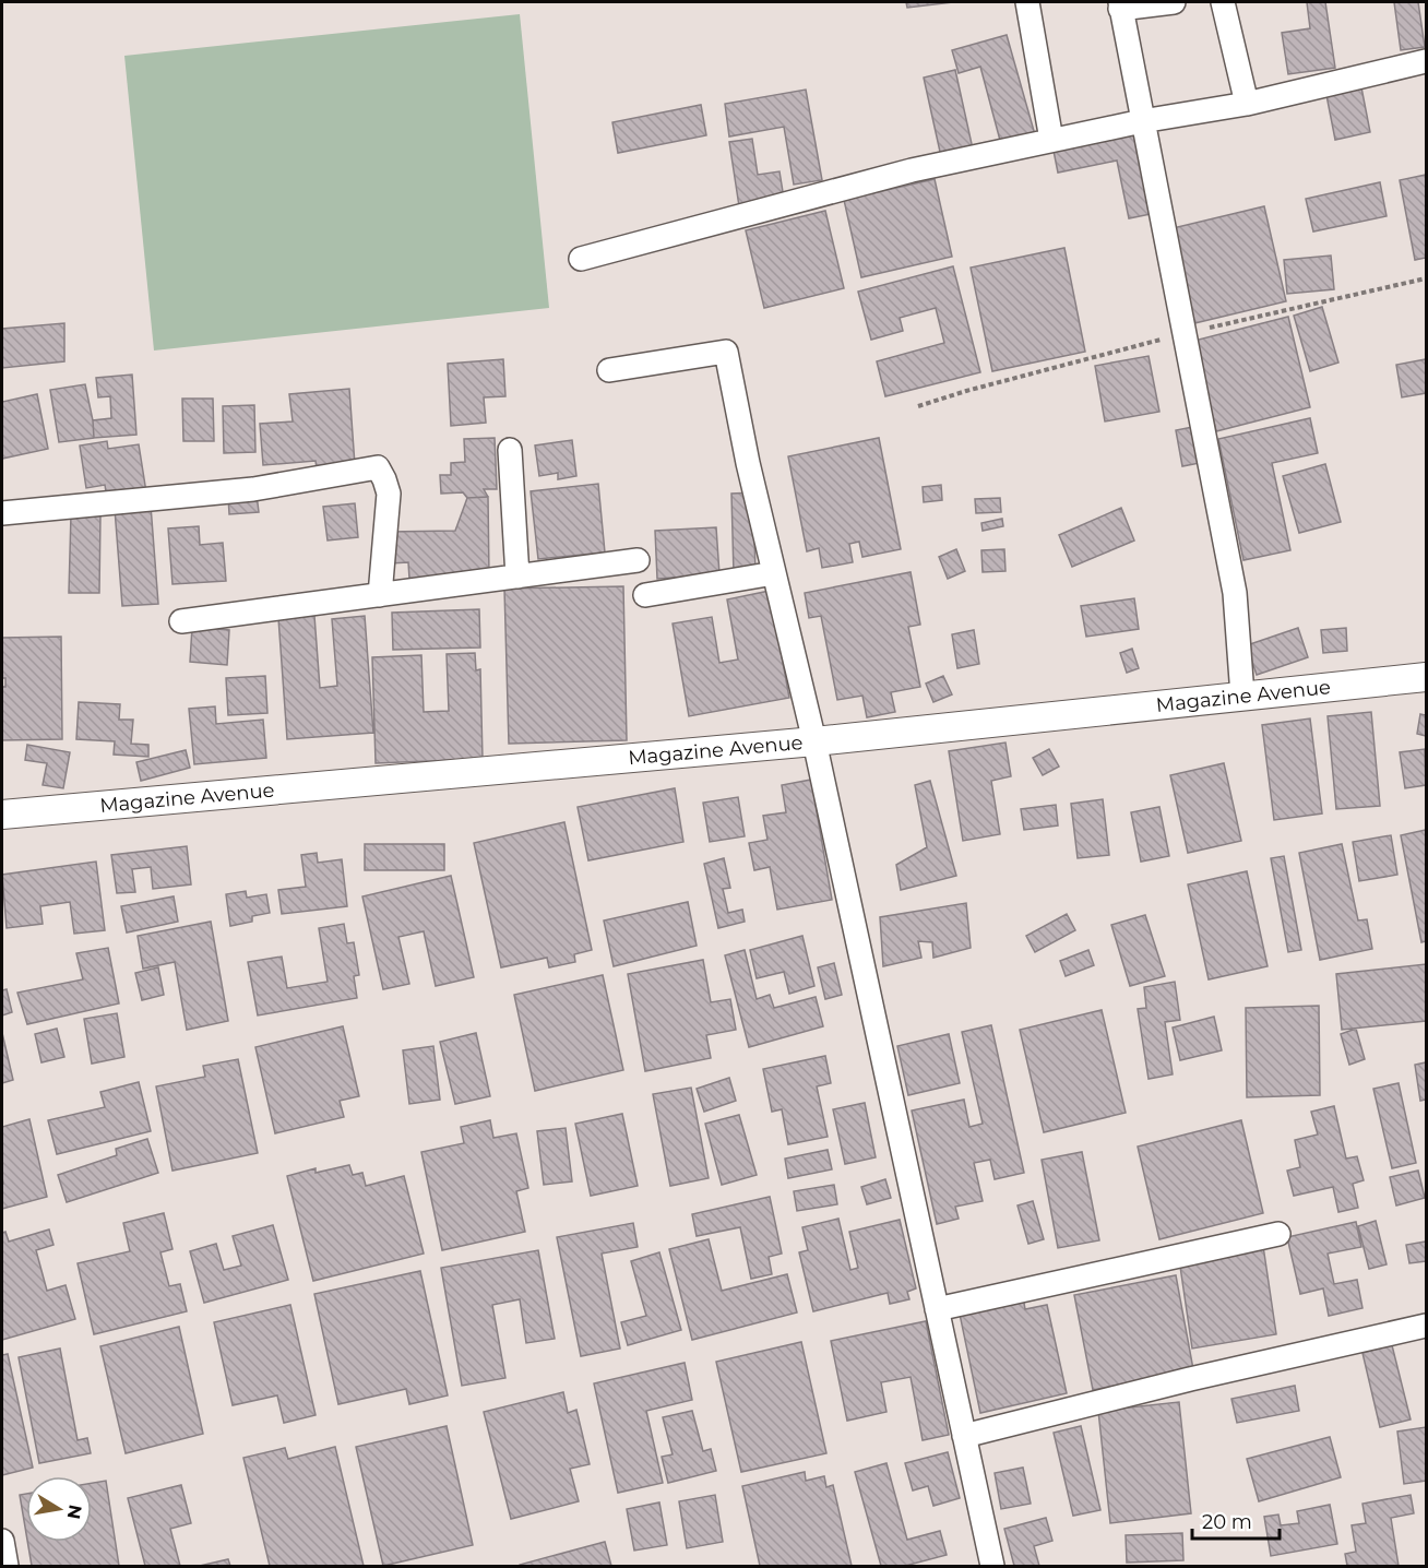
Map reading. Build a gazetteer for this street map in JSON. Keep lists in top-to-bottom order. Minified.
{"streets":{"street":["Magazine Avenue"]},"scale_bar":"20 m","north":"right"}
